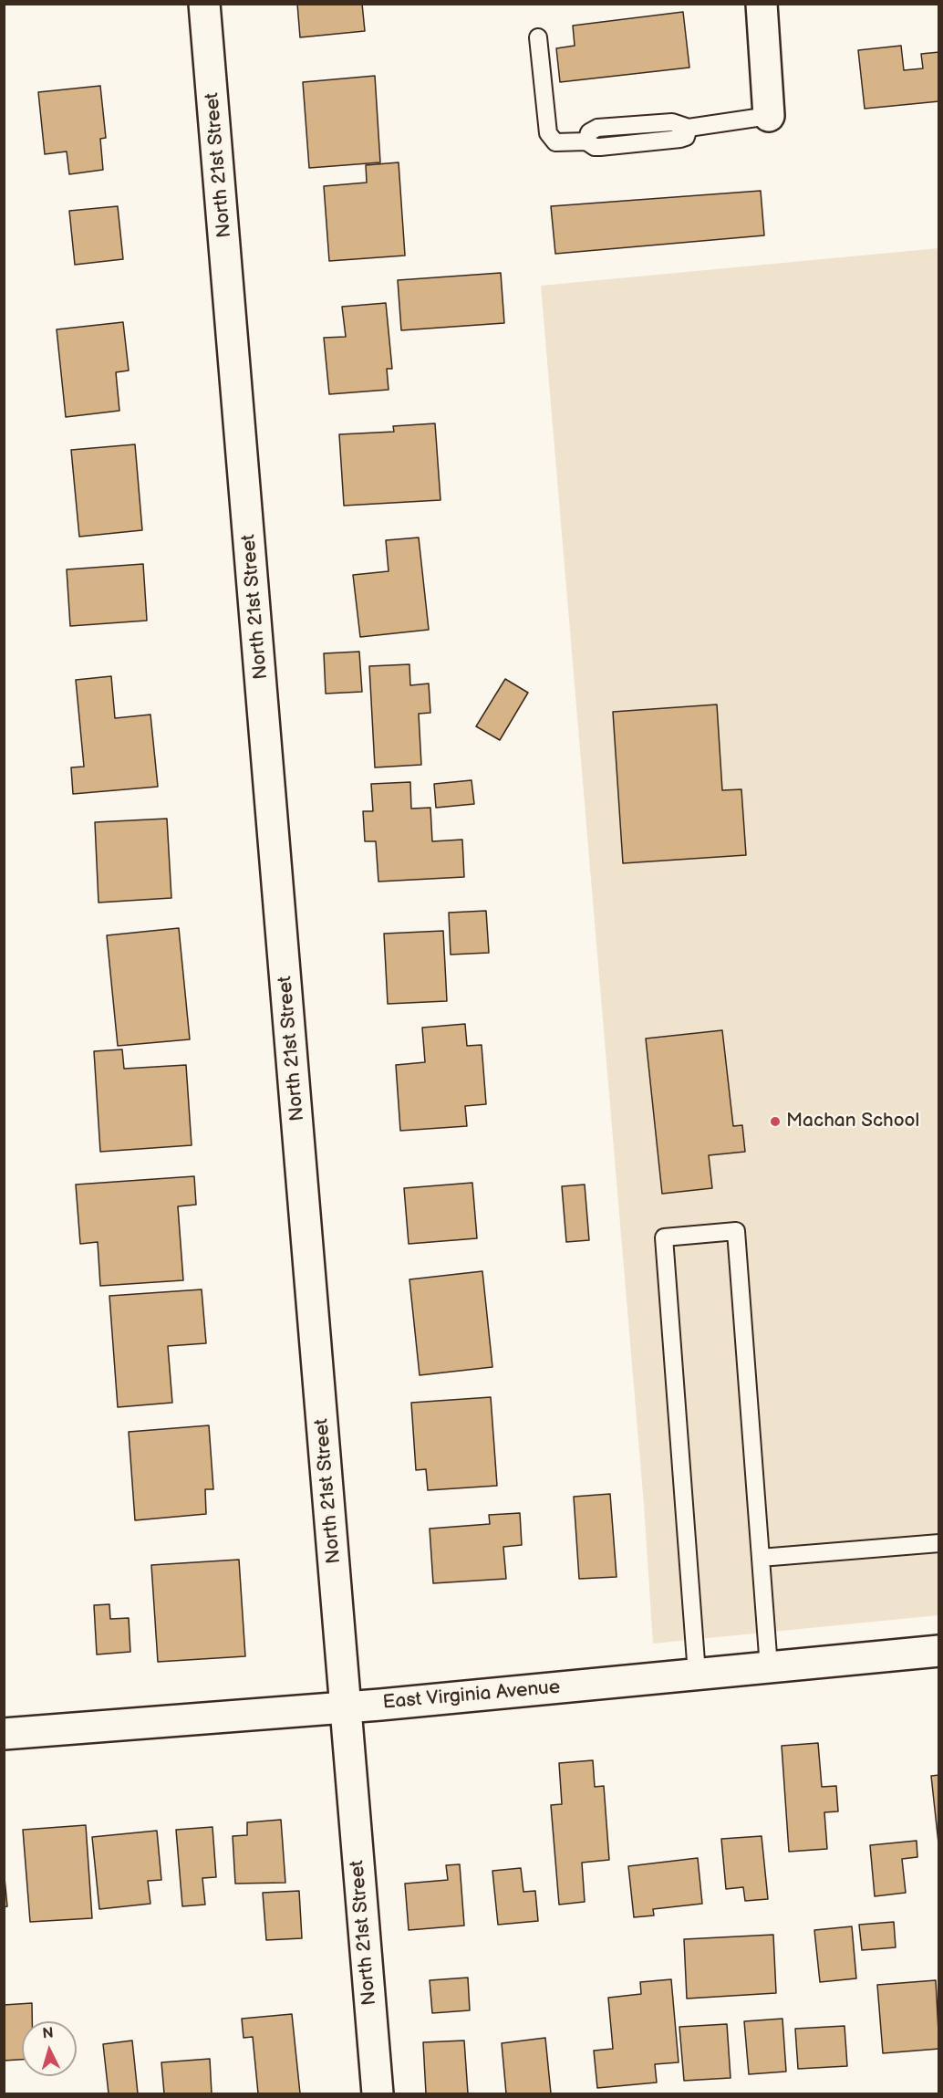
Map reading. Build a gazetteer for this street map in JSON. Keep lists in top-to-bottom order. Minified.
{"streets":{"street":["North 21st Street","East Virginia Avenue"]},"crossings":[["North 21st Street","East Virginia Avenue"]],"places":["Machan School"],"north":"top"}
